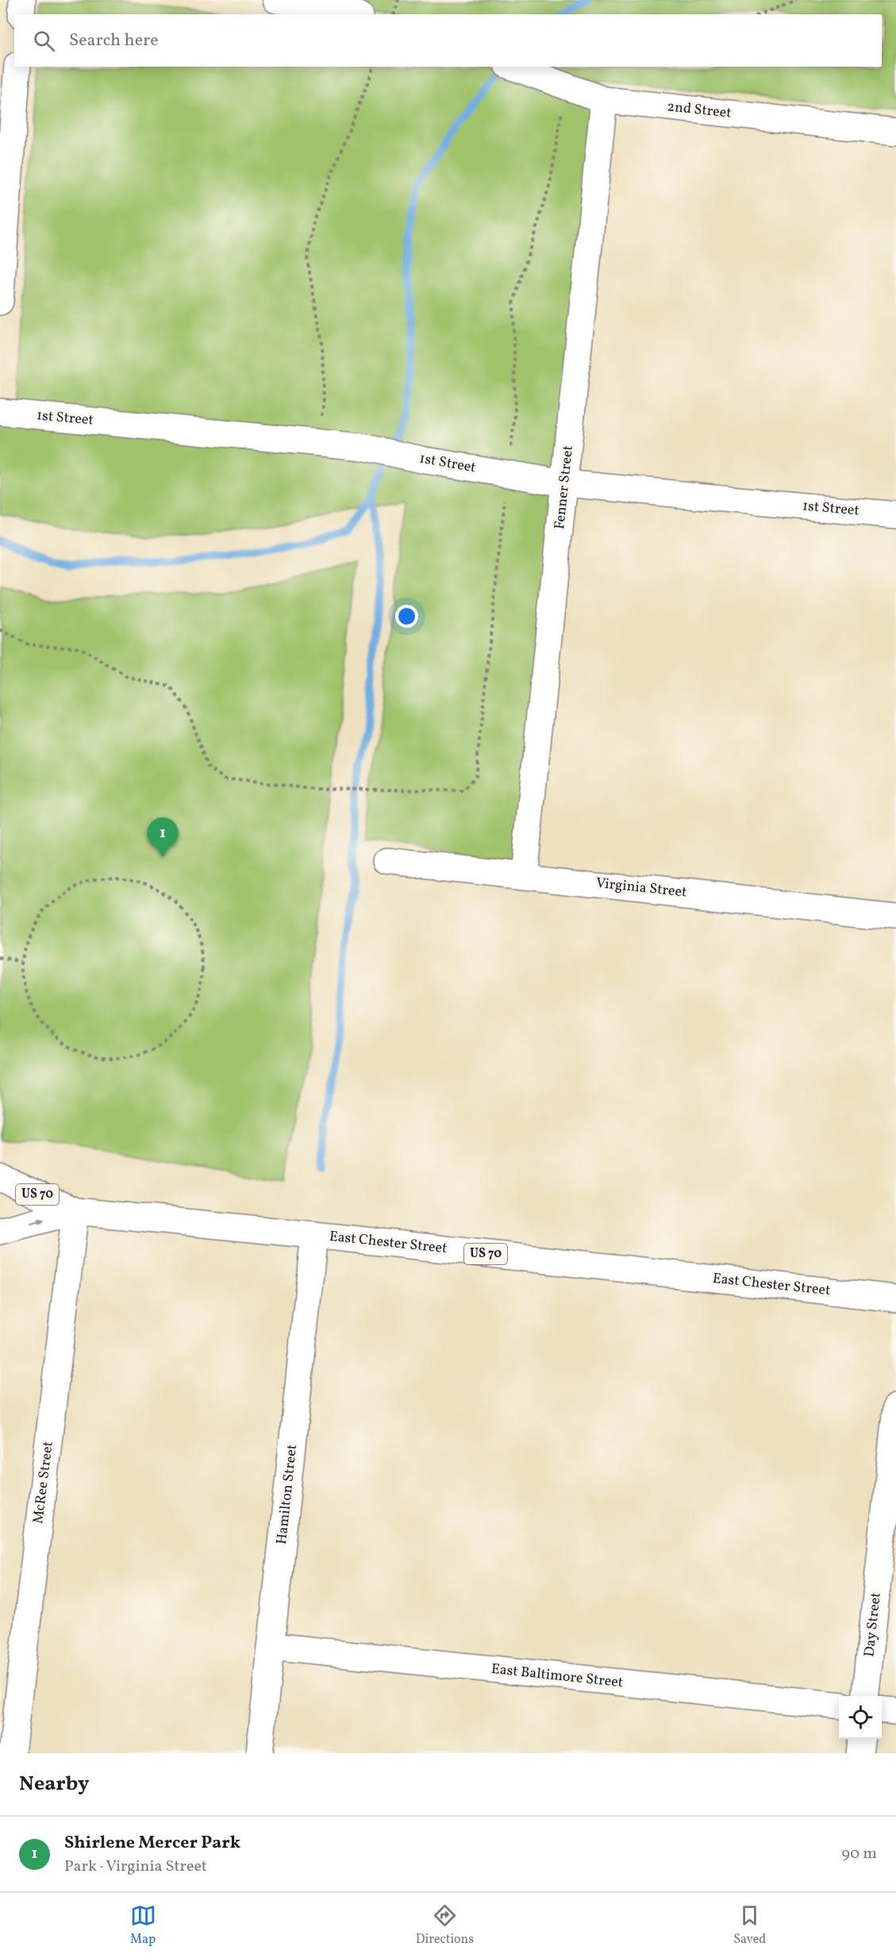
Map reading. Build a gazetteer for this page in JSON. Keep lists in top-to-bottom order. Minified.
{"streets":{"main road":["2nd Street","1st Street","Fenner Street","Virginia Street","US 70","East Chester Street","McRee Street","Hamilton Street","Day Street","East Baltimore Street"]},"crossings":[["2nd Street","Fenner Street"],["1st Street","Fenner Street"],["Fenner Street","Virginia Street"],["US 70","East Chester Street"],["US 70","McRee Street"],["East Chester Street","McRee Street"],["East Chester Street","Hamilton Street"],["Hamilton Street","East Baltimore Street"]],"page":{"search":"Search here","pins":"1","heading":"Nearby","list":[{"mark":"1","name":"Shirlene Mercer Park","note":"Park · Virginia Street","value":"90 m"}],"nav":["Map","Directions","Saved"]}}
